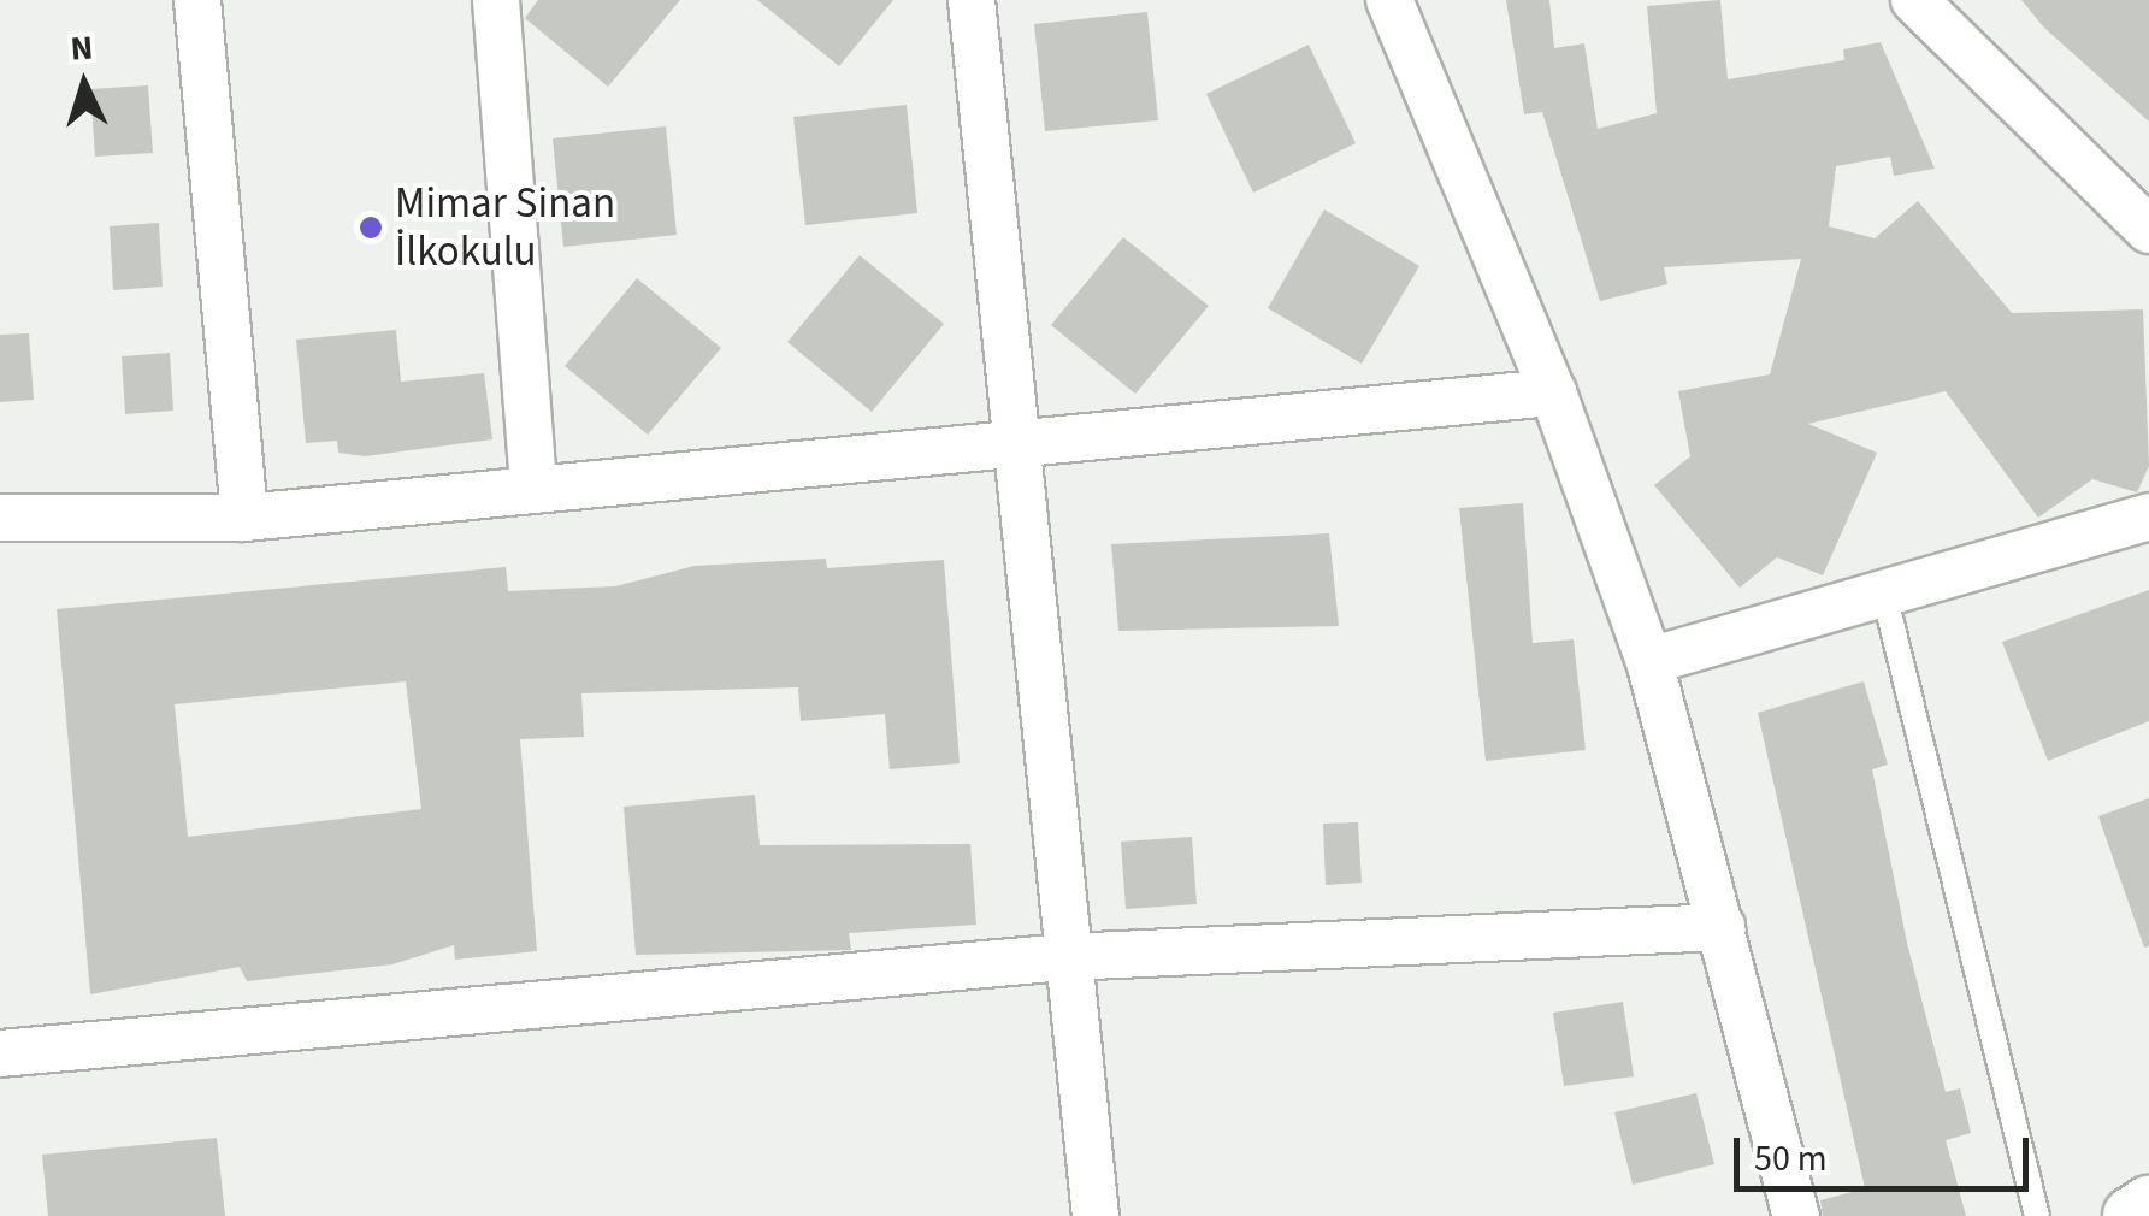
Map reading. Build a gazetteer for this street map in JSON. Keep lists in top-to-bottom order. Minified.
{"places":["Mimar Sinan İlkokulu"],"scale_bar":"50 m","north":"top"}
